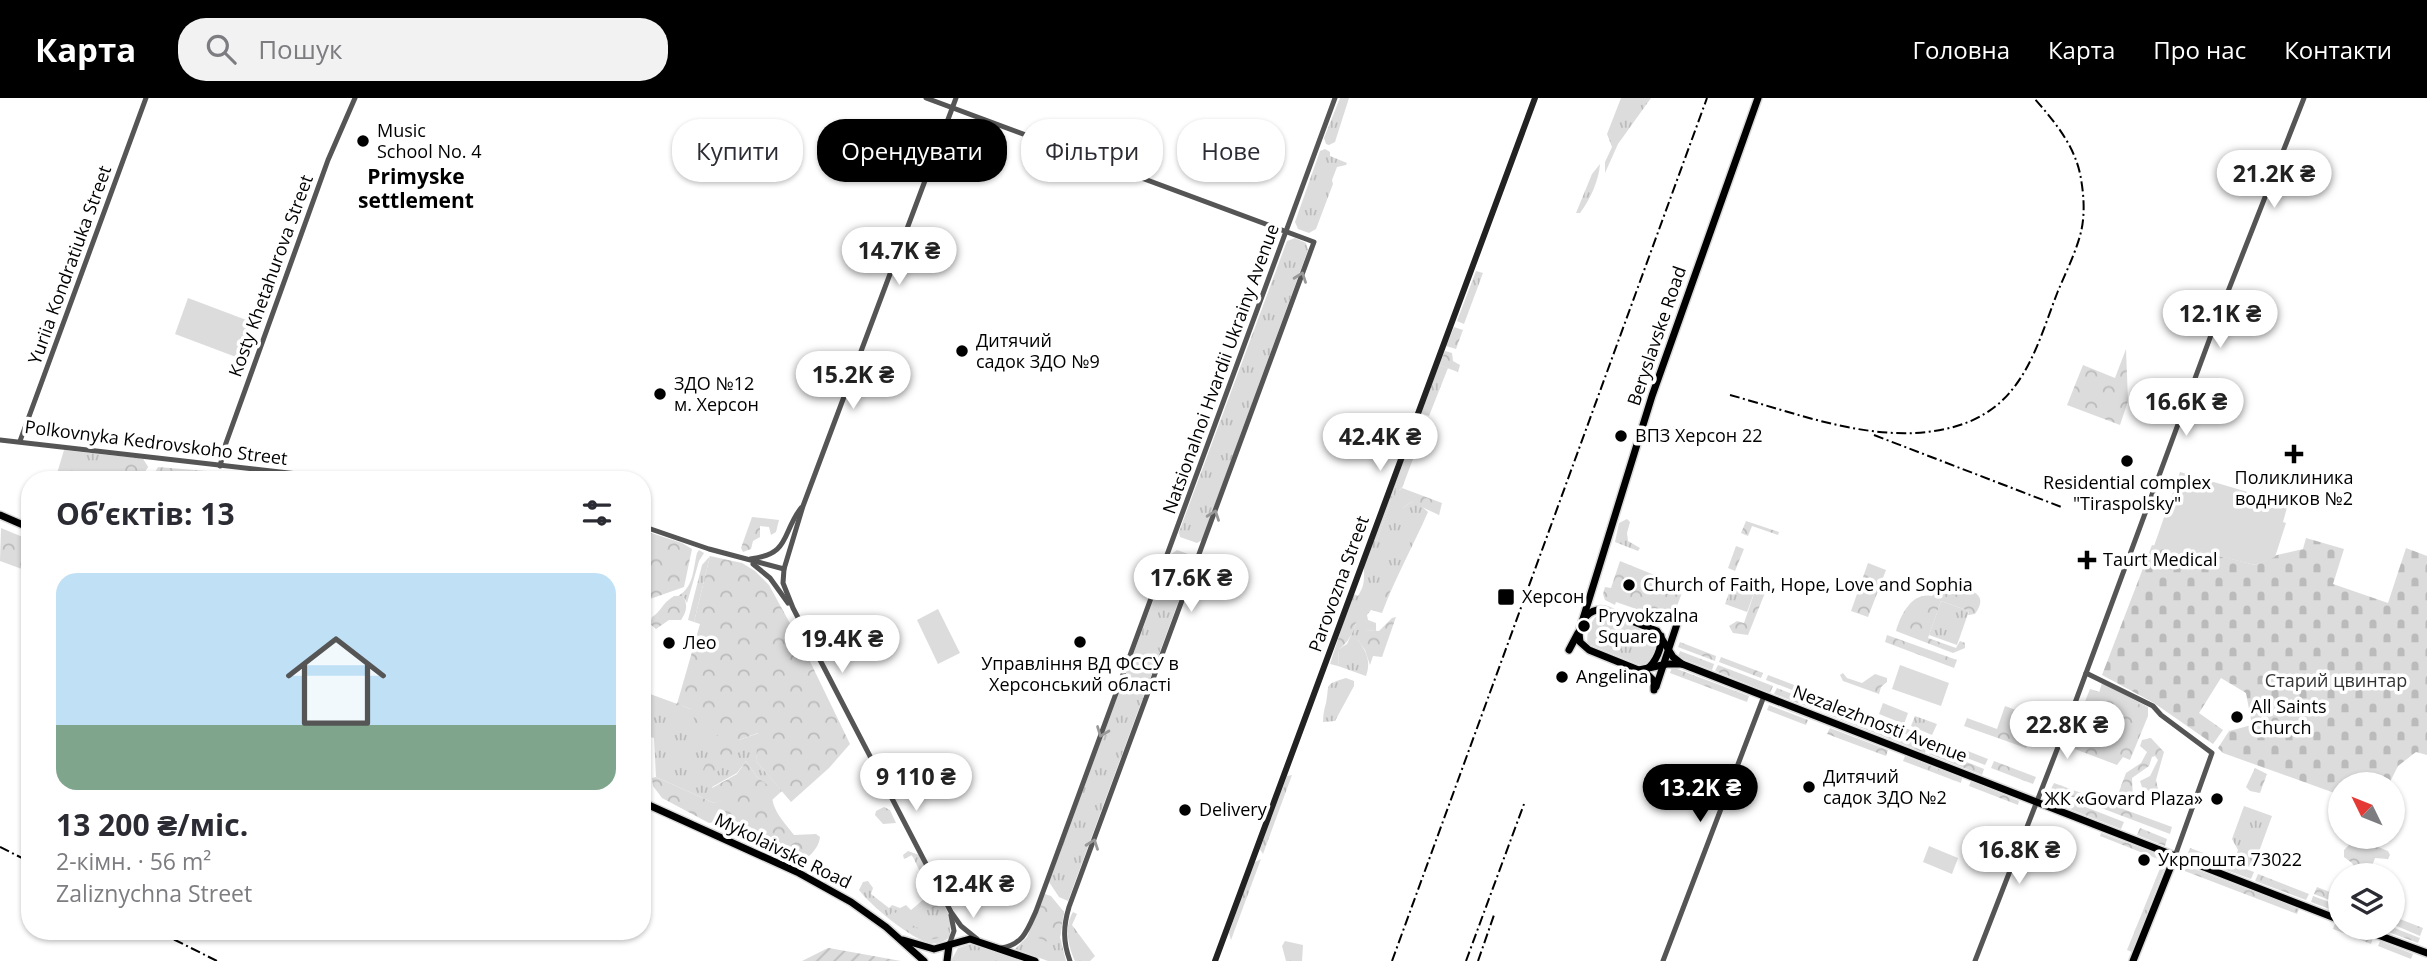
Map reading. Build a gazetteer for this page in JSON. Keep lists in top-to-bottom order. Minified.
{"streets":{"main road":["Beryslavske Road","Parovozna Street","Nezalezhnosti Avenue","Mykolaivske Road"],"street":["Yuriia Kondratiuka Street","Kosty Khetahurova Street","Natsionalnoi Hvardii Ukrainy Avenue","Polkovnyka Kedrovskoho Street"]},"crossings":[["Yuriia Kondratiuka Street","Polkovnyka Kedrovskoho Street"],["Kosty Khetahurova Street","Polkovnyka Kedrovskoho Street"]],"districts":["Primyske settlement"],"parks":["Старий цвинтар"],"places":{"other":["Music School No. 4","Дитячий садок ЗДО №9","ЗДО №12 м. Херсон","ВПЗ Херсон 22","Residential complex \"Tiraspolsky\"","Church of Faith, Hope, Love and Sophia","Pryvokzalna Square","Управління ВД ФССУ в Херсонський області","Лео","Angelina","All Saints Church","Дитячий садок ЗДО №2","ЖК «Govard Plaza»","Delivery","Укрпошта 73022"],"health":["Поликлиника водников №2","Taurt Medical"],"transit":["Херсон"]},"north":"top left","page":{"header":"Карта","search":"Пошук","nav":["Головна","Карта","Про нас","Контакти"],"chip":["Купити","Орендувати","Фільтри","Нове"],"price":["21.2K ₴","14.7K ₴","12.1K ₴","15.2K ₴","16.6K ₴","42.4K ₴","17.6K ₴","19.4K ₴","22.8K ₴","9 110 ₴","13.2K ₴","16.8K ₴","12.4K ₴"],"heading":"Об’єктів: 13","list":[{"name":"13 200 ₴/міс.","note":"2-кімн. · 56 m² · Zaliznychna Street"}]}}
